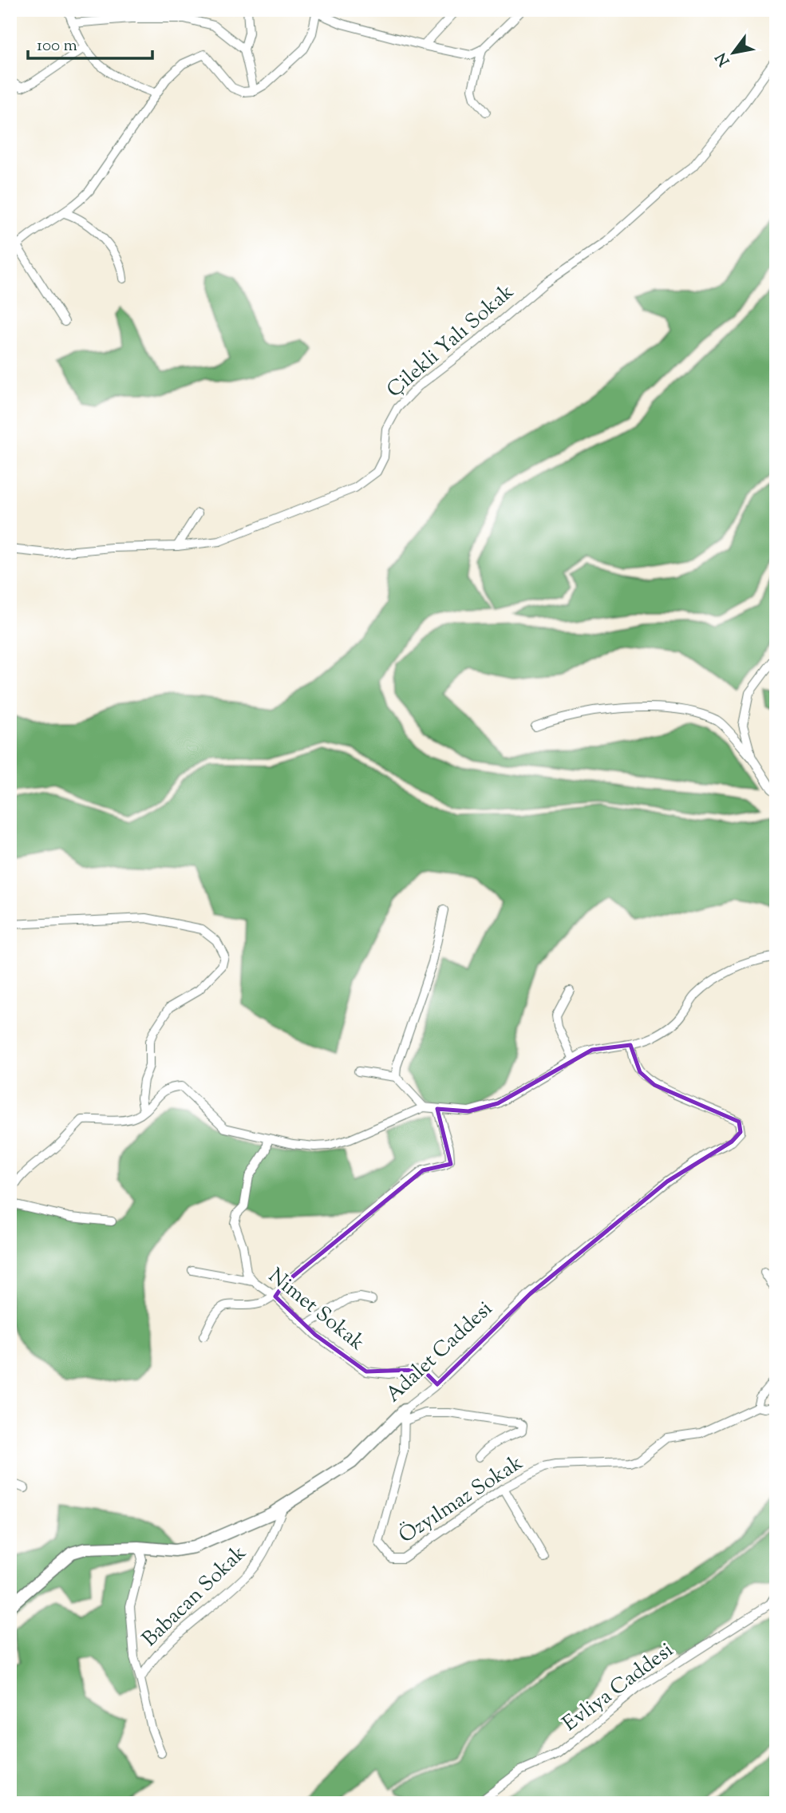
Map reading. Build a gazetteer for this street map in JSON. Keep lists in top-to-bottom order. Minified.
{"streets":{"street":["Çilekli Yalı Sokak","Nimet Sokak","Adalet Caddesi","Özyılmaz Sokak","Babacan Sokak","Evliya Caddesi"]},"crossings":[["Nimet Sokak","Adalet Caddesi"],["Adalet Caddesi","Özyılmaz Sokak"],["Adalet Caddesi","Babacan Sokak"]],"scale_bar":"100 m","north":"bottom left"}
